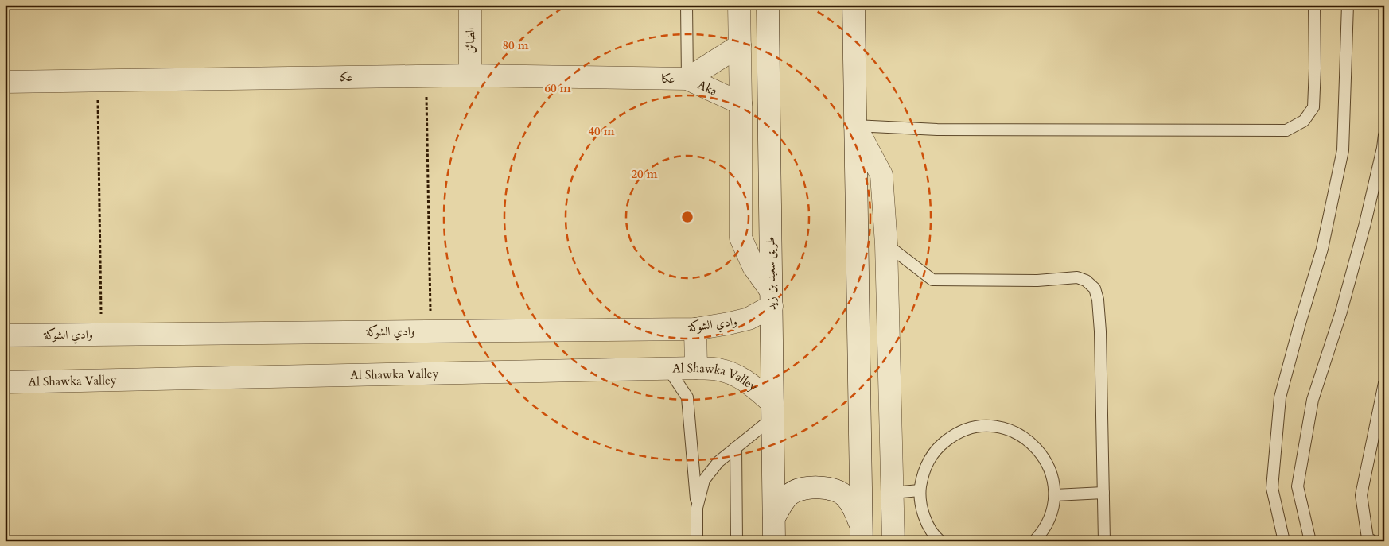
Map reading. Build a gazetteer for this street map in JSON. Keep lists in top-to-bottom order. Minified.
{"streets":{"street":["الضائن","عكا","Aka","طريق سعيد بن زيد","وادي الشوكة","Al Shawka Valley"]},"crossings":[["الضائن","عكا"],["عكا","Aka"],["طريق سعيد بن زيد","وادي الشوكة"],["طريق سعيد بن زيد","Al Shawka Valley"]],"rings":["80 m","60 m","40 m","20 m"]}
